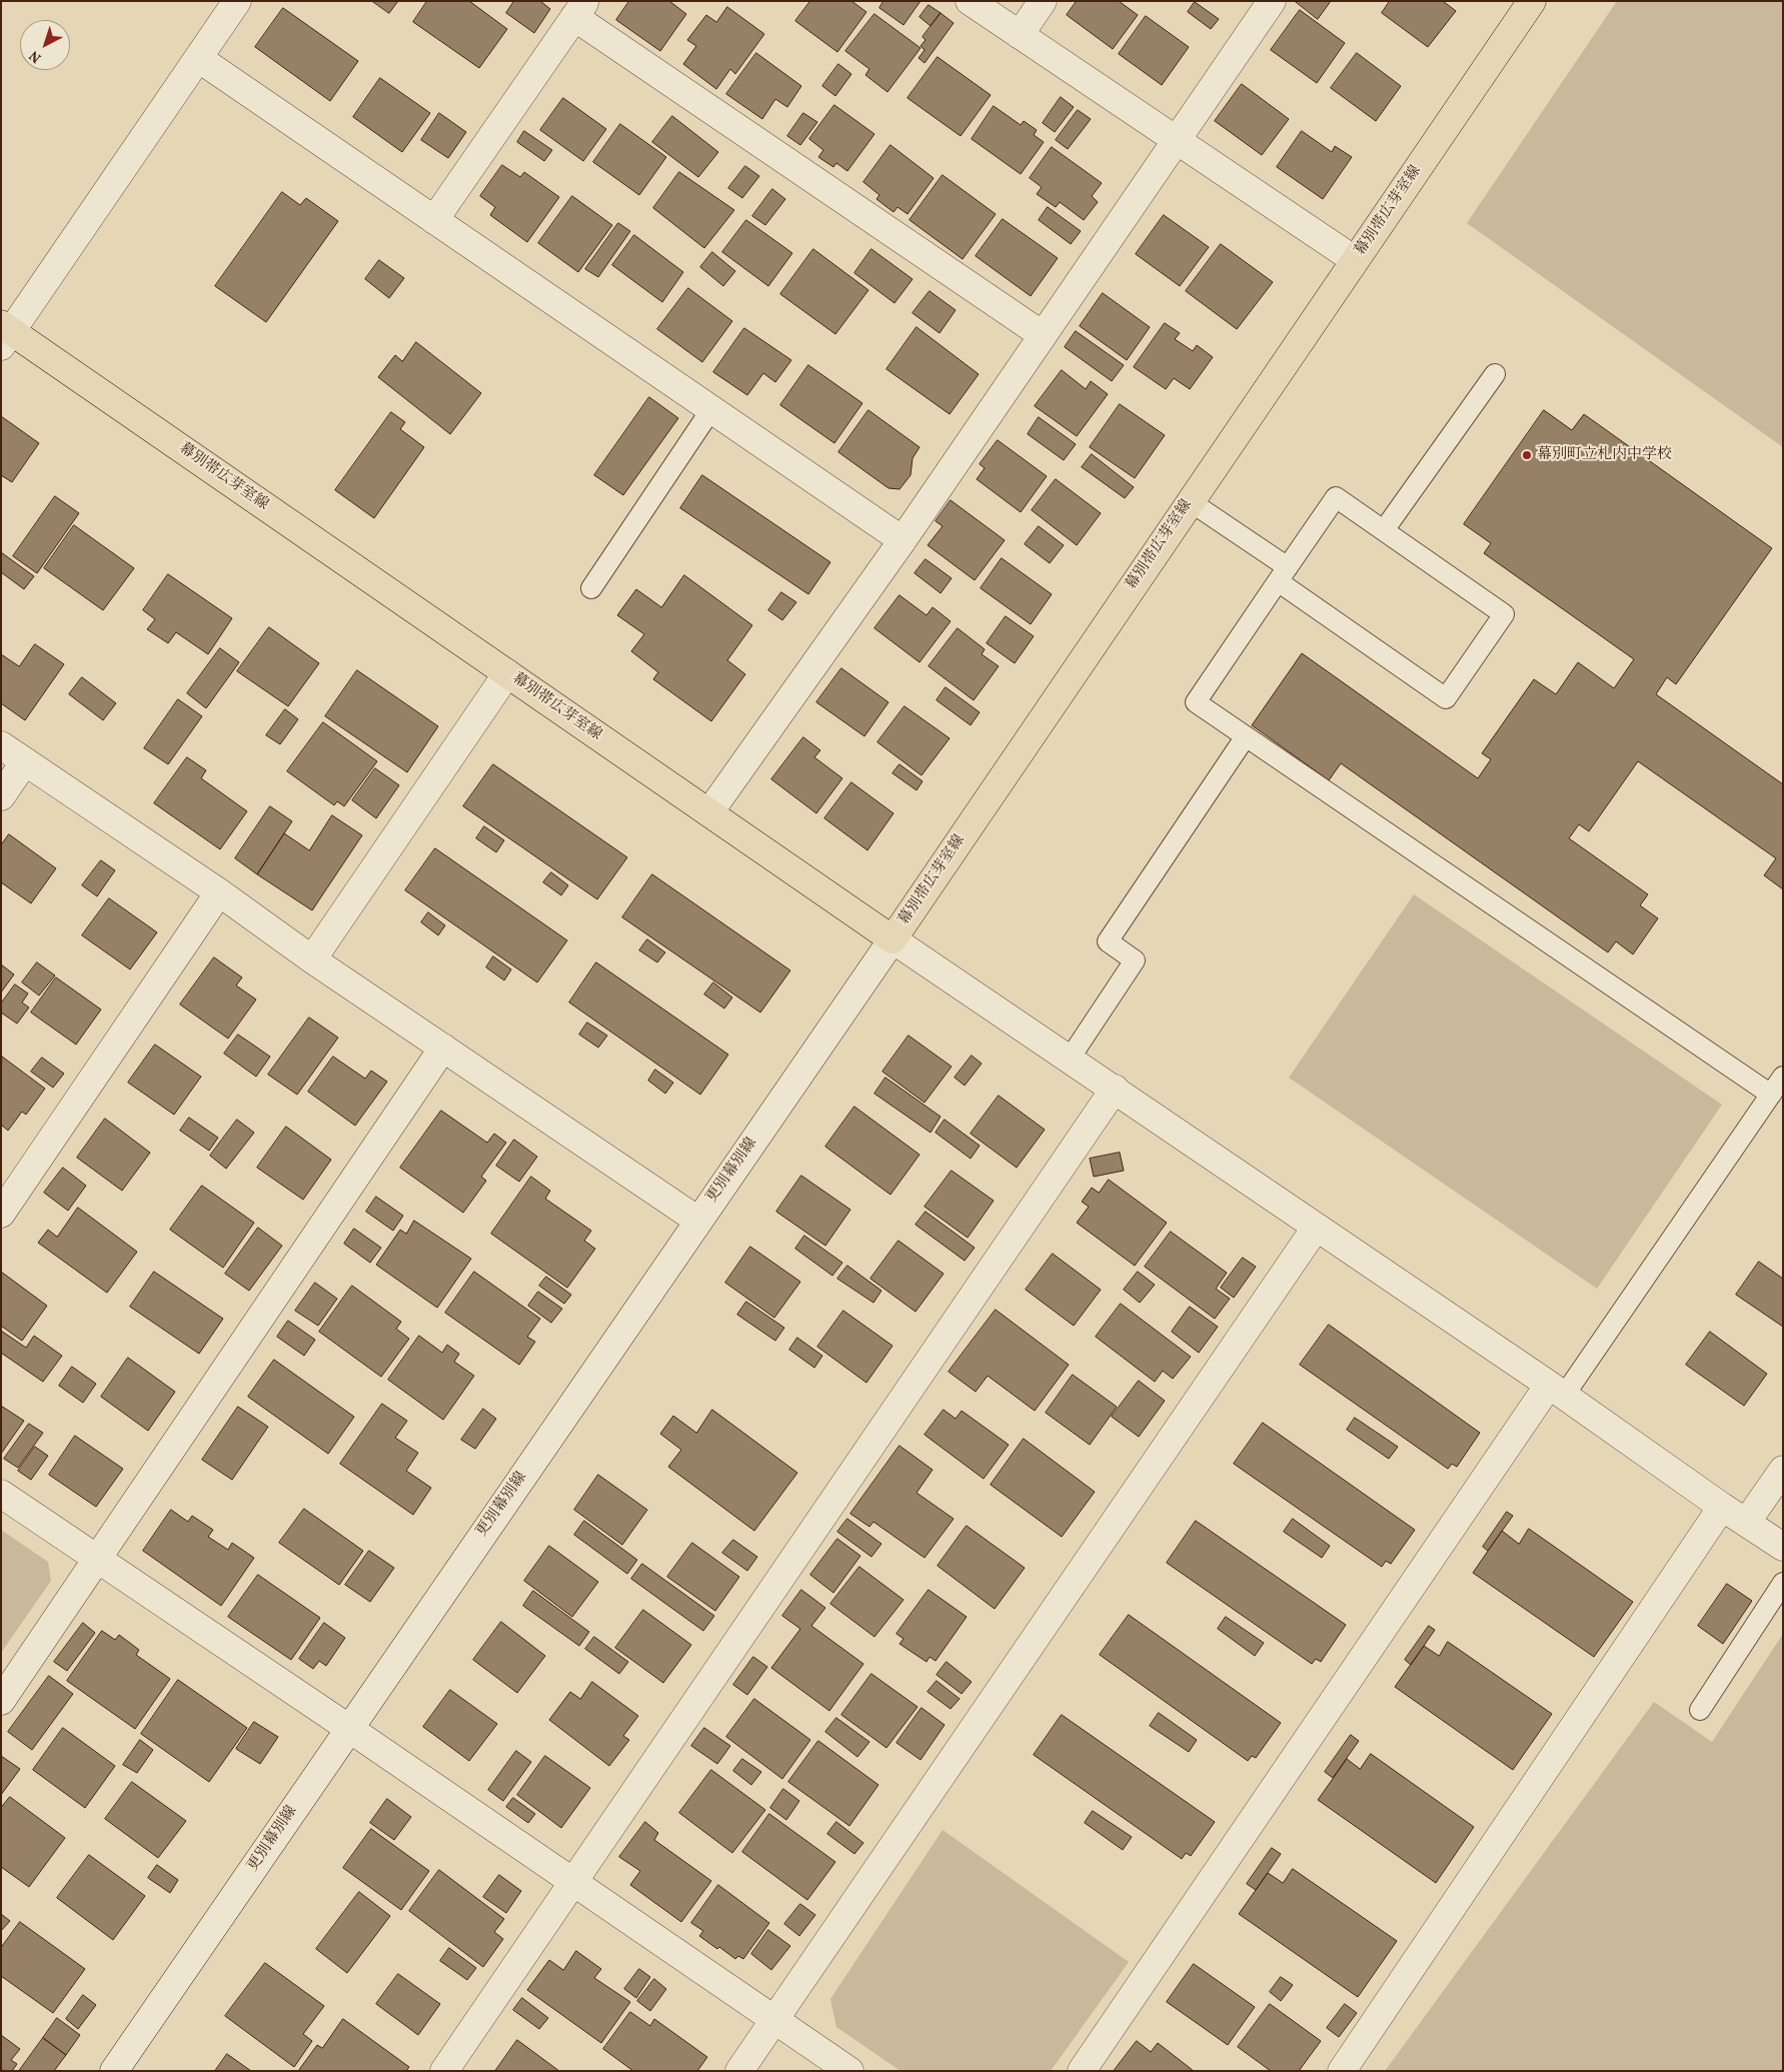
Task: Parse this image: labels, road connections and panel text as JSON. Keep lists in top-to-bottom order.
{
  "streets": {
    "main road": ["幕別帯広芽室線"],
    "street": ["更別幕別線"]
  },
  "crossings": [
    ["幕別帯広芽室線", "更別幕別線"]
  ],
  "places": ["幕別町立札内中学校"],
  "north": "bottom left"
}
